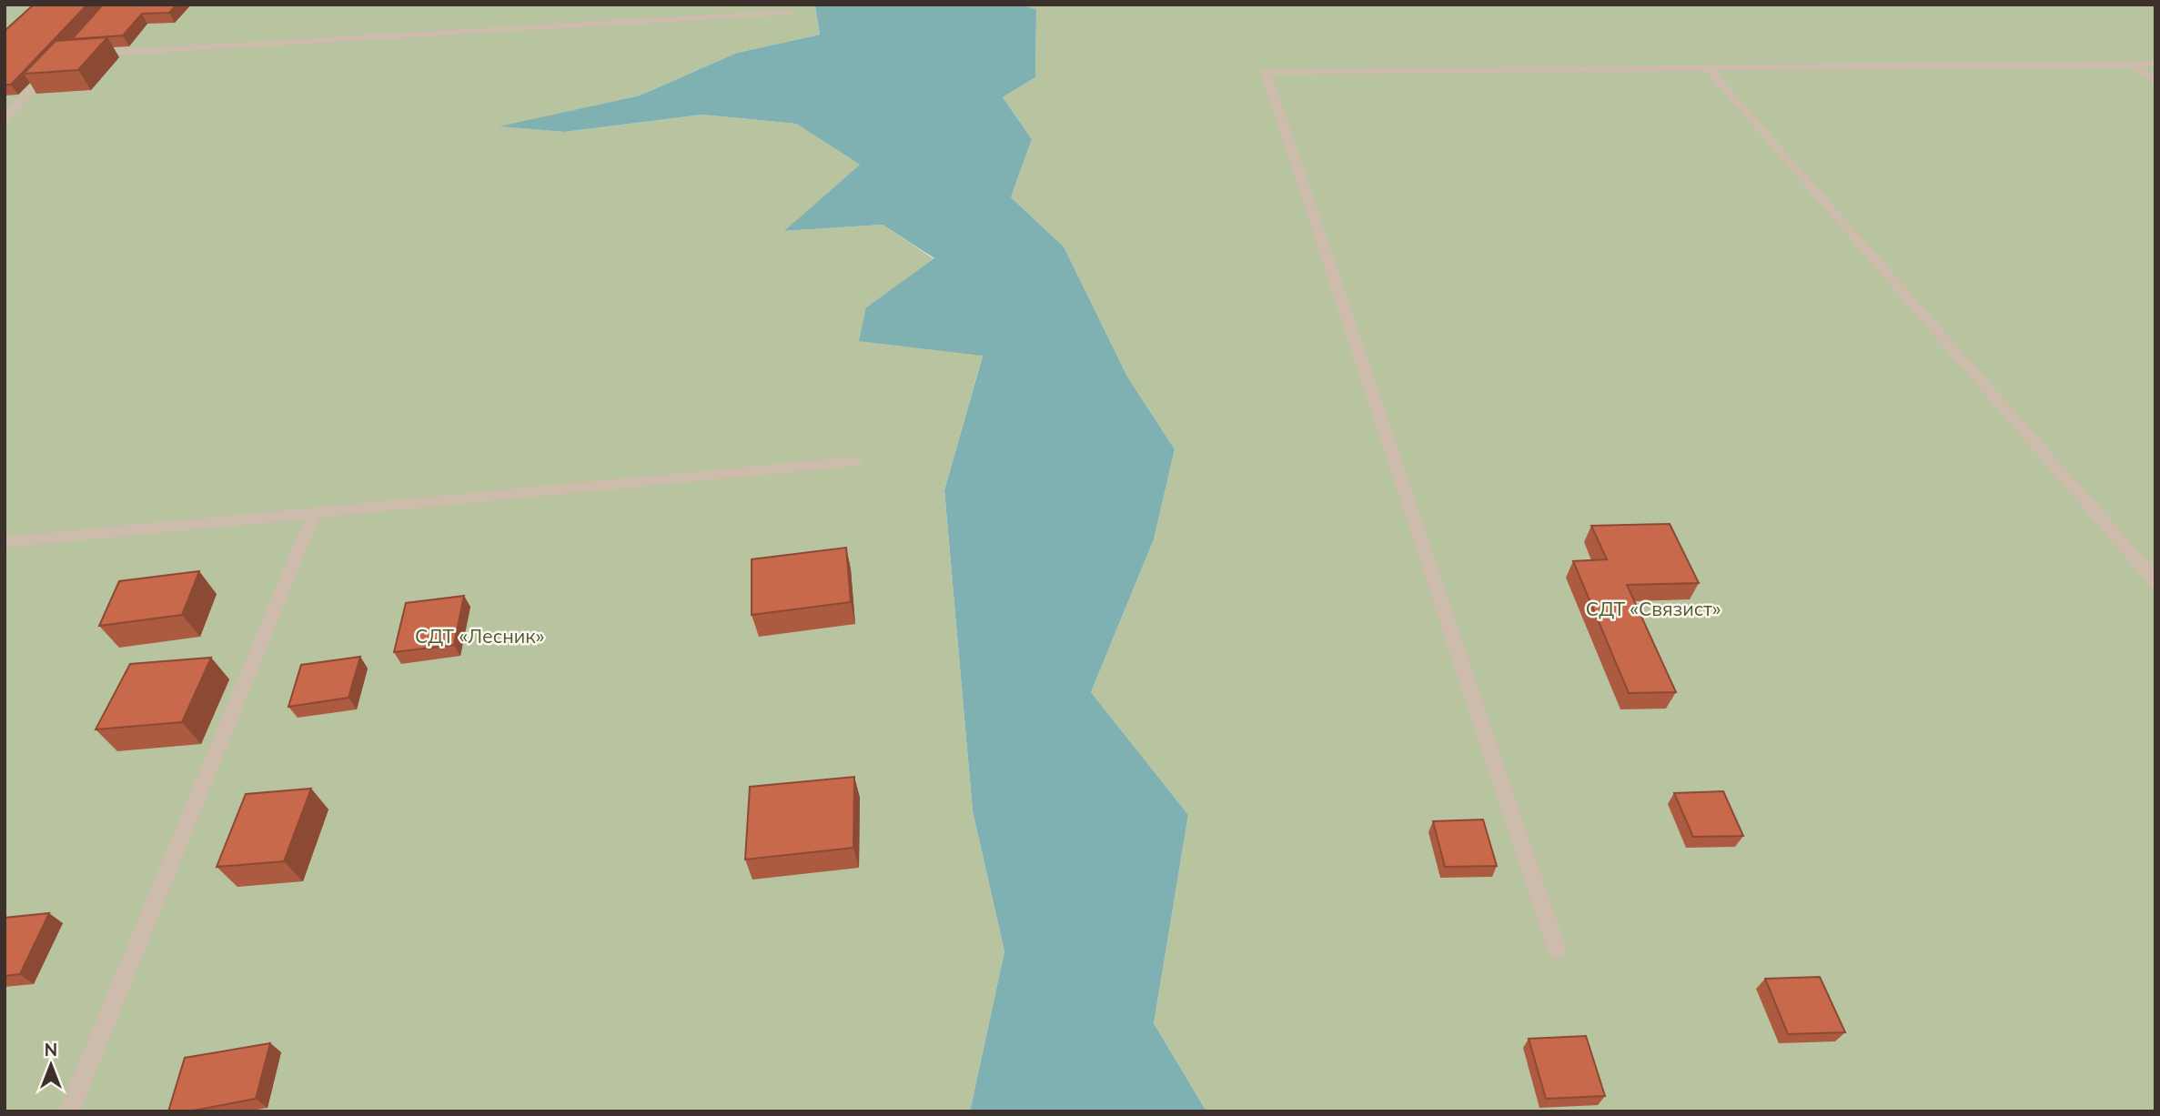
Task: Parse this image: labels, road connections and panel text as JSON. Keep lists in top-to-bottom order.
{
  "parks": ["СДТ «Связист»", "СДТ «Лесник»"],
  "north": "top"
}
